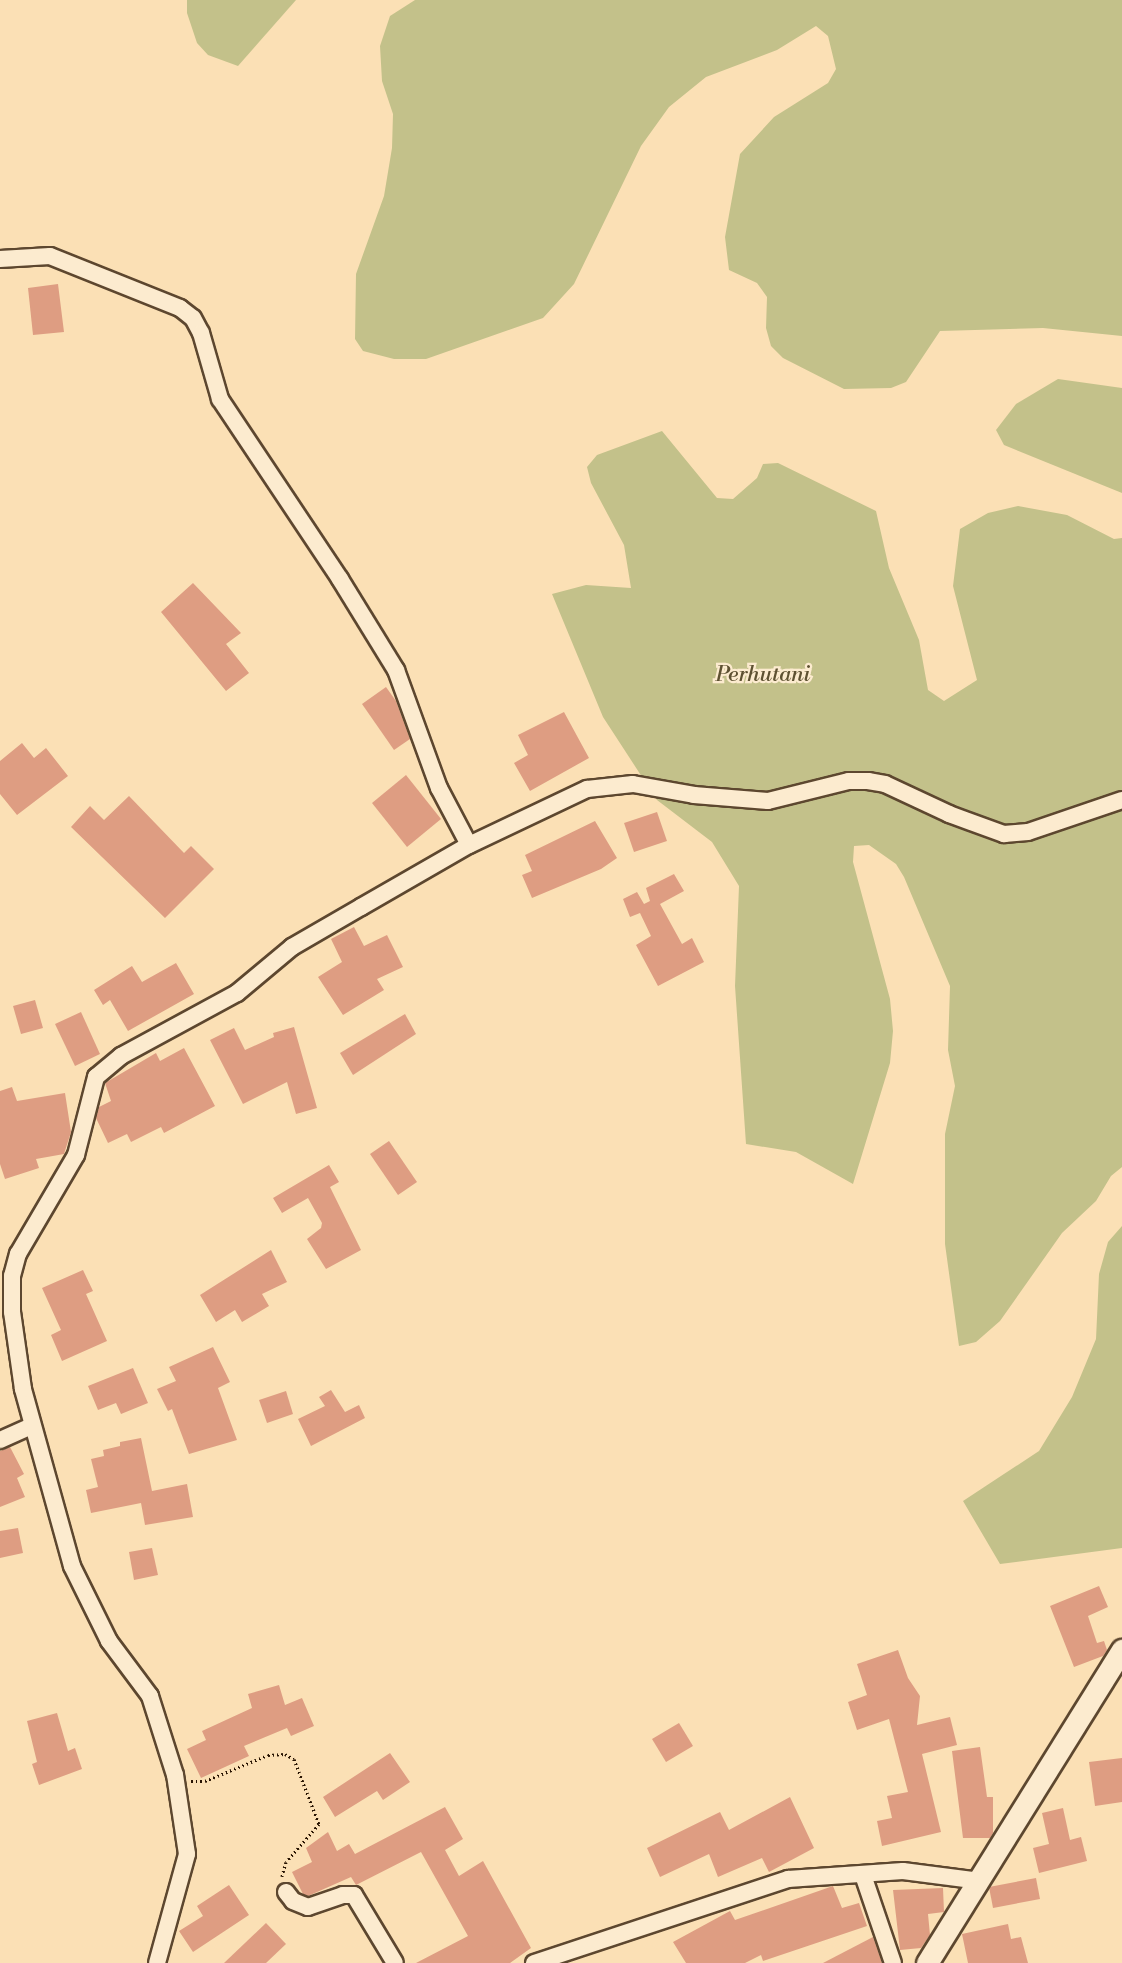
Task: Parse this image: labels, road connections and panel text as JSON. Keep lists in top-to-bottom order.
{
  "parks": ["Perhutani"]
}
